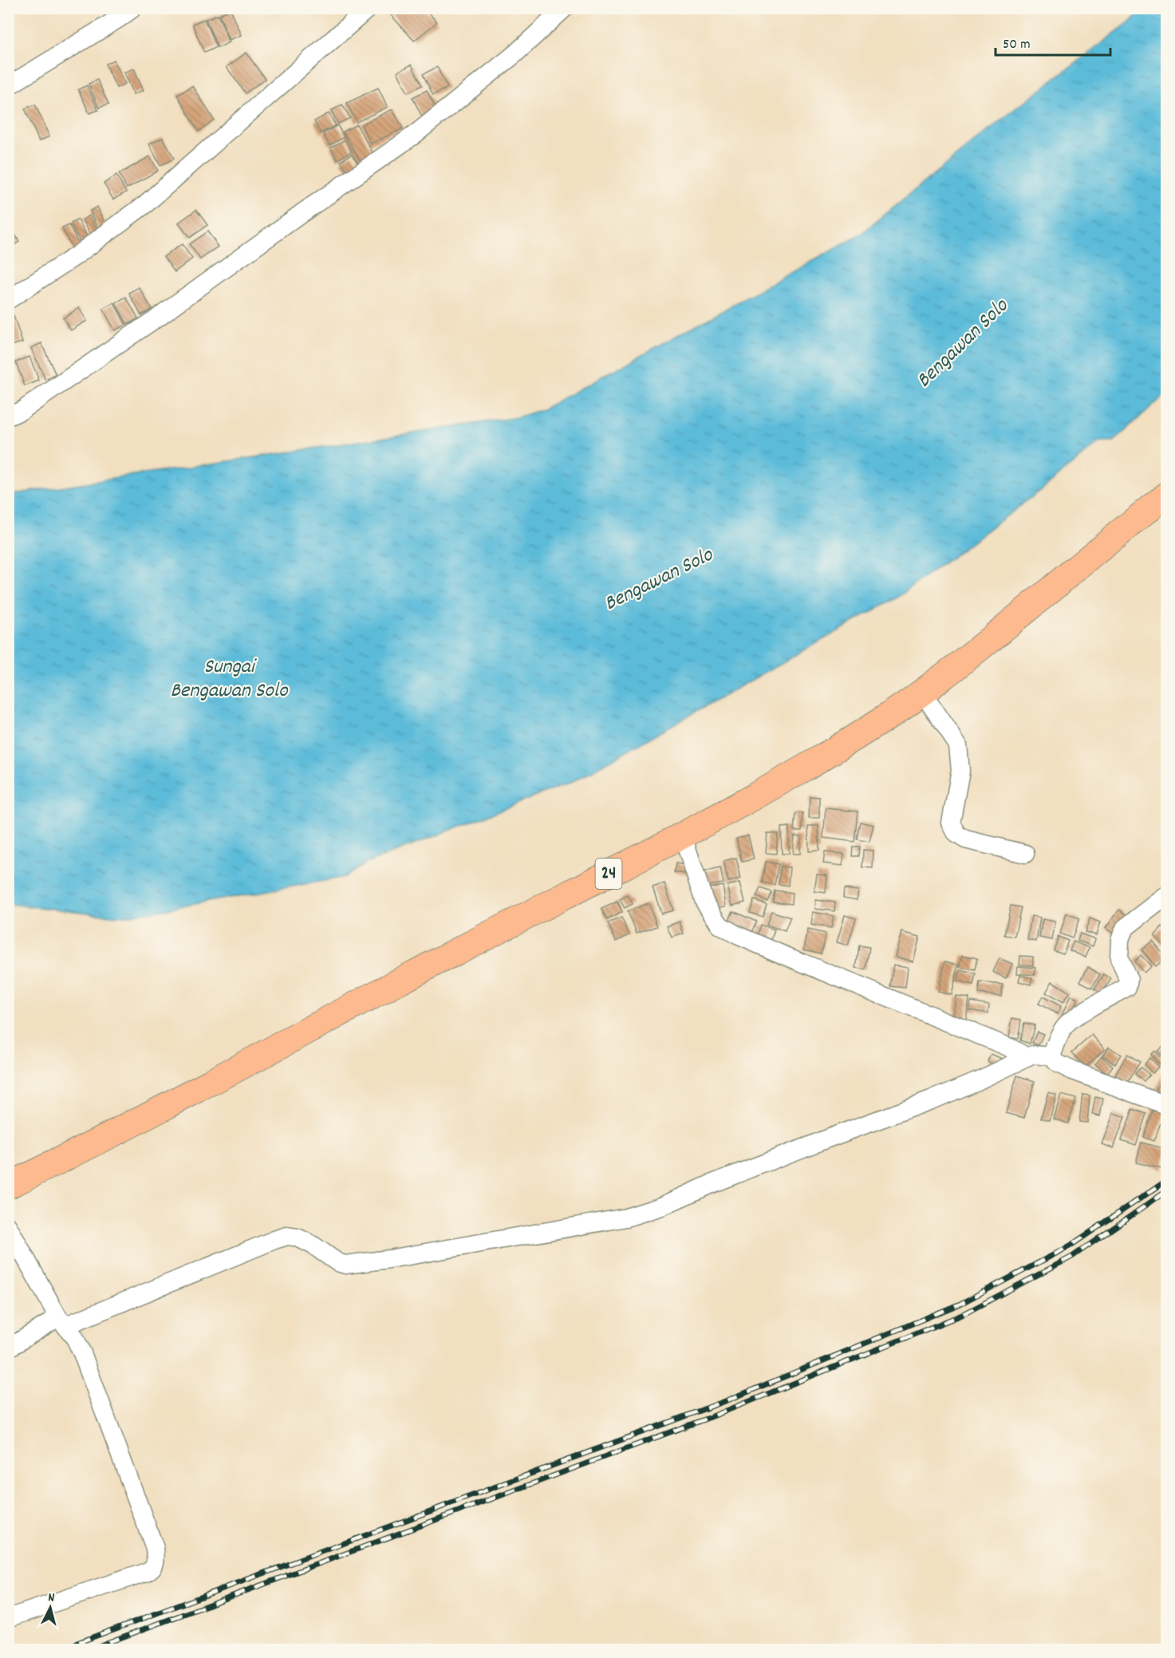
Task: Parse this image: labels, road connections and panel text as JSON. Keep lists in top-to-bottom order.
{
  "streets": {
    "highway": ["24"]
  },
  "water": ["Bengawan Solo", "Sungai Bengawan Solo"],
  "scale_bar": "50 m",
  "north": "top"
}
